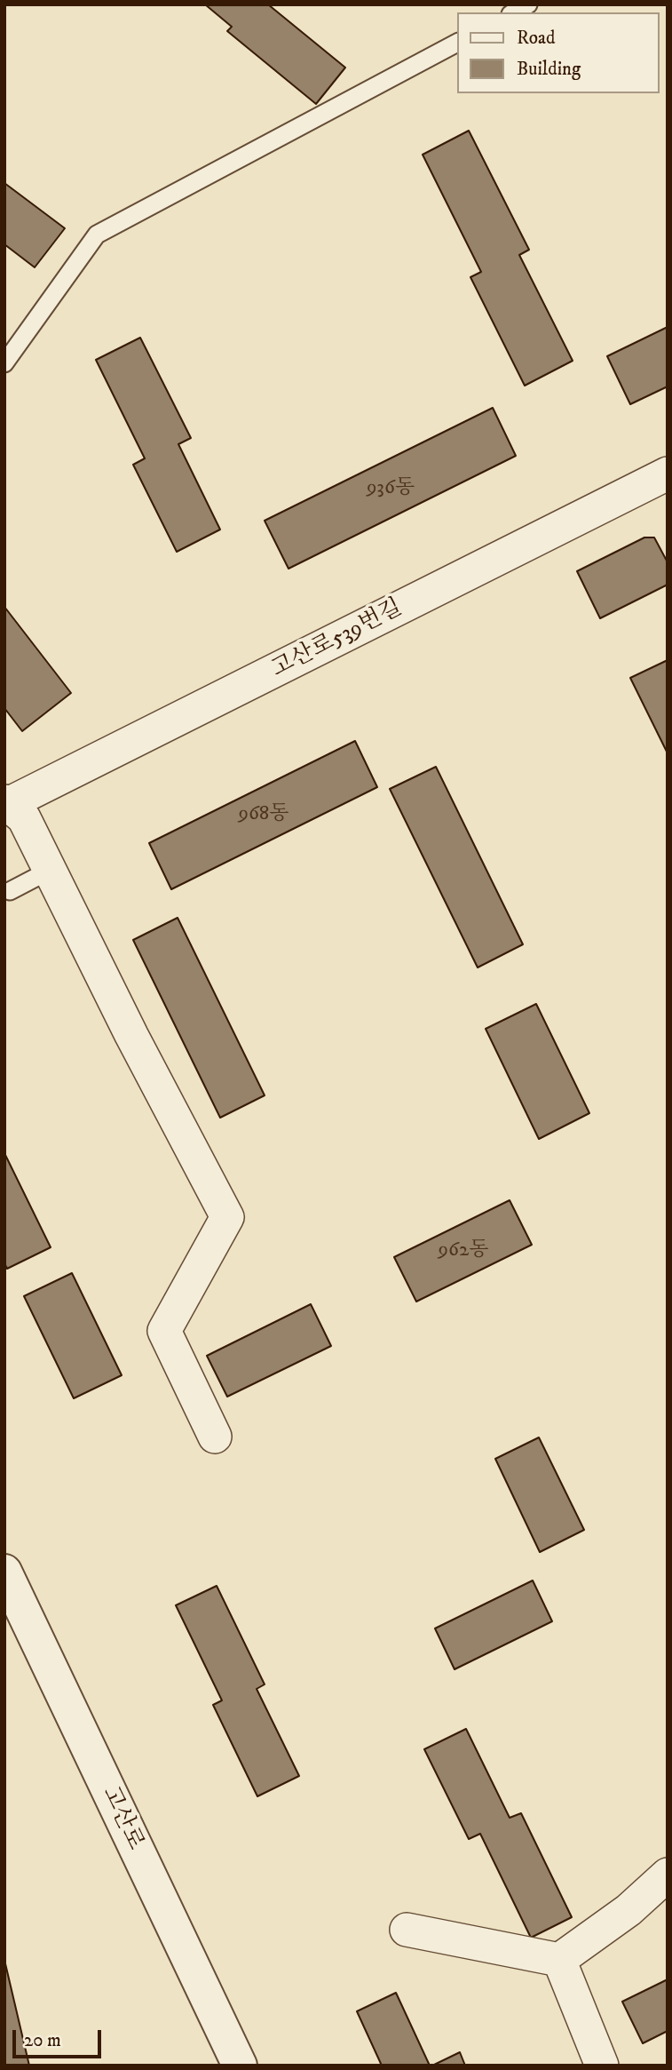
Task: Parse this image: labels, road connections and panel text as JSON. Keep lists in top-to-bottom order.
{
  "streets": {
    "street": ["고산로539번길", "고산로"]
  },
  "house_numbers": ["936동", "968동", "962동"],
  "legend": ["Road", "Building"],
  "scale_bar": "20 m"
}
